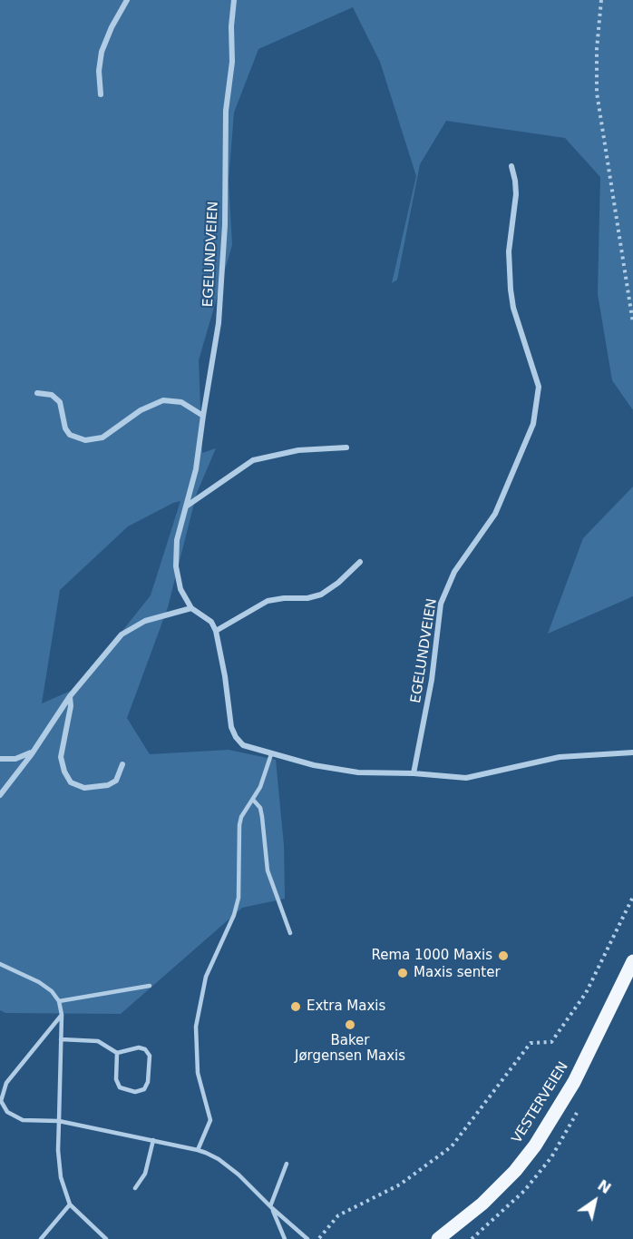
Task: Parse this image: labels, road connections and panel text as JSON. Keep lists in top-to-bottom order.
{
  "streets": {
    "main road": ["VESTERVEIEN"],
    "street": ["EGELUNDVEIEN"]
  },
  "places": [
    "Rema 1000 Maxis",
    "Maxis senter",
    "Extra Maxis",
    "Baker Jørgensen Maxis"
  ],
  "north": "top right"
}
